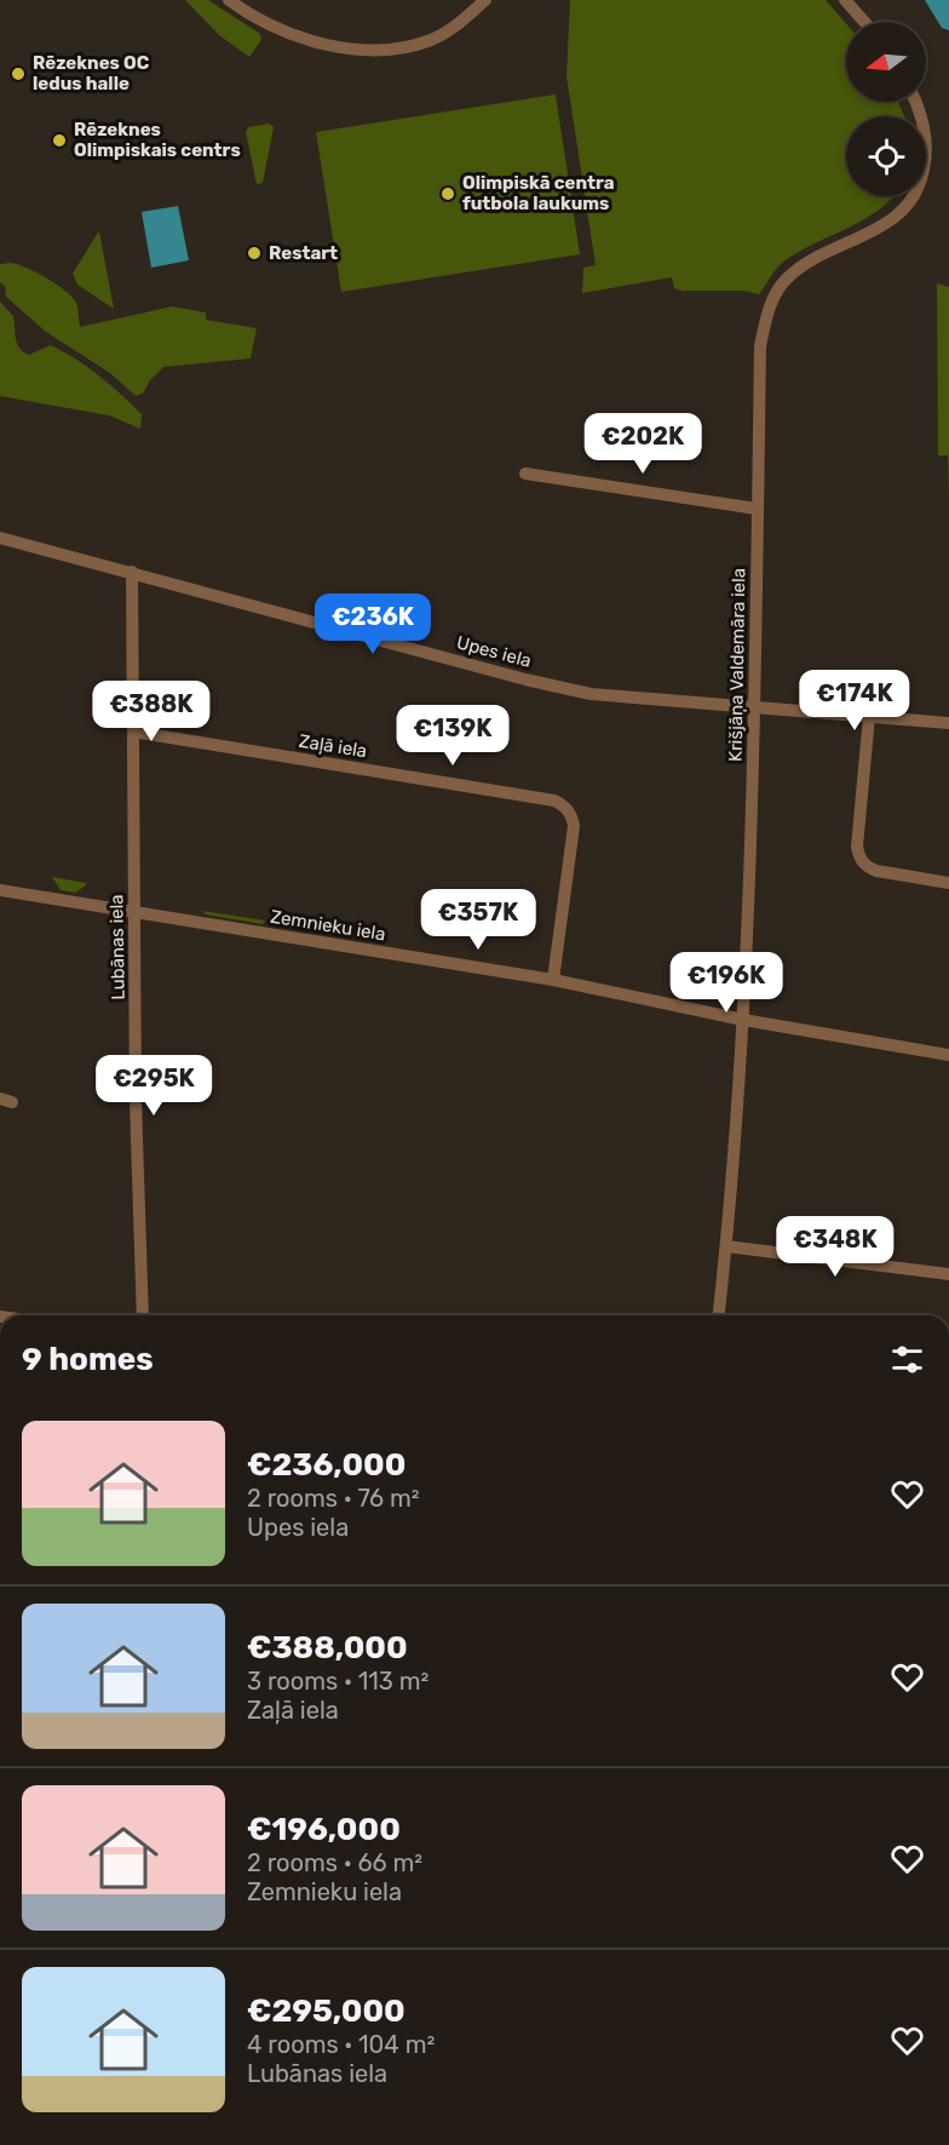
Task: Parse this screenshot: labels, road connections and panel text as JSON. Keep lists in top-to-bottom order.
{
  "streets": {
    "street": [
      "Upes iela",
      "Krišjāņa Valdemāra iela",
      "Zaļā iela",
      "Zemnieku iela",
      "Lubānas iela"
    ]
  },
  "crossings": [
    ["Upes iela", "Krišjāņa Valdemāra iela"],
    ["Upes iela", "Lubānas iela"],
    ["Krišjāņa Valdemāra iela", "Zemnieku iela"],
    ["Zaļā iela", "Zemnieku iela"],
    ["Zaļā iela", "Lubānas iela"],
    ["Zemnieku iela", "Lubānas iela"]
  ],
  "places": [
    "Rēzeknes OC ledus halle",
    "Rēzeknes Olimpiskais centrs",
    "Olimpiskā centra futbola laukums",
    "Restart"
  ],
  "north": "left",
  "page": {
    "price": [
      "€202K",
      "€236K",
      "€174K",
      "€388K",
      "€139K",
      "€357K",
      "€196K",
      "€295K",
      "€348K"
    ],
    "heading": "9 homes",
    "list": [
      {
        "name": "€236,000",
        "note": "2 rooms · 76 m² · Upes iela"
      },
      {
        "name": "€388,000",
        "note": "3 rooms · 113 m² · Zaļā iela"
      },
      {
        "name": "€196,000",
        "note": "2 rooms · 66 m² · Zemnieku iela"
      },
      {
        "name": "€295,000",
        "note": "4 rooms · 104 m² · Lubānas iela"
      }
    ]
  }
}
